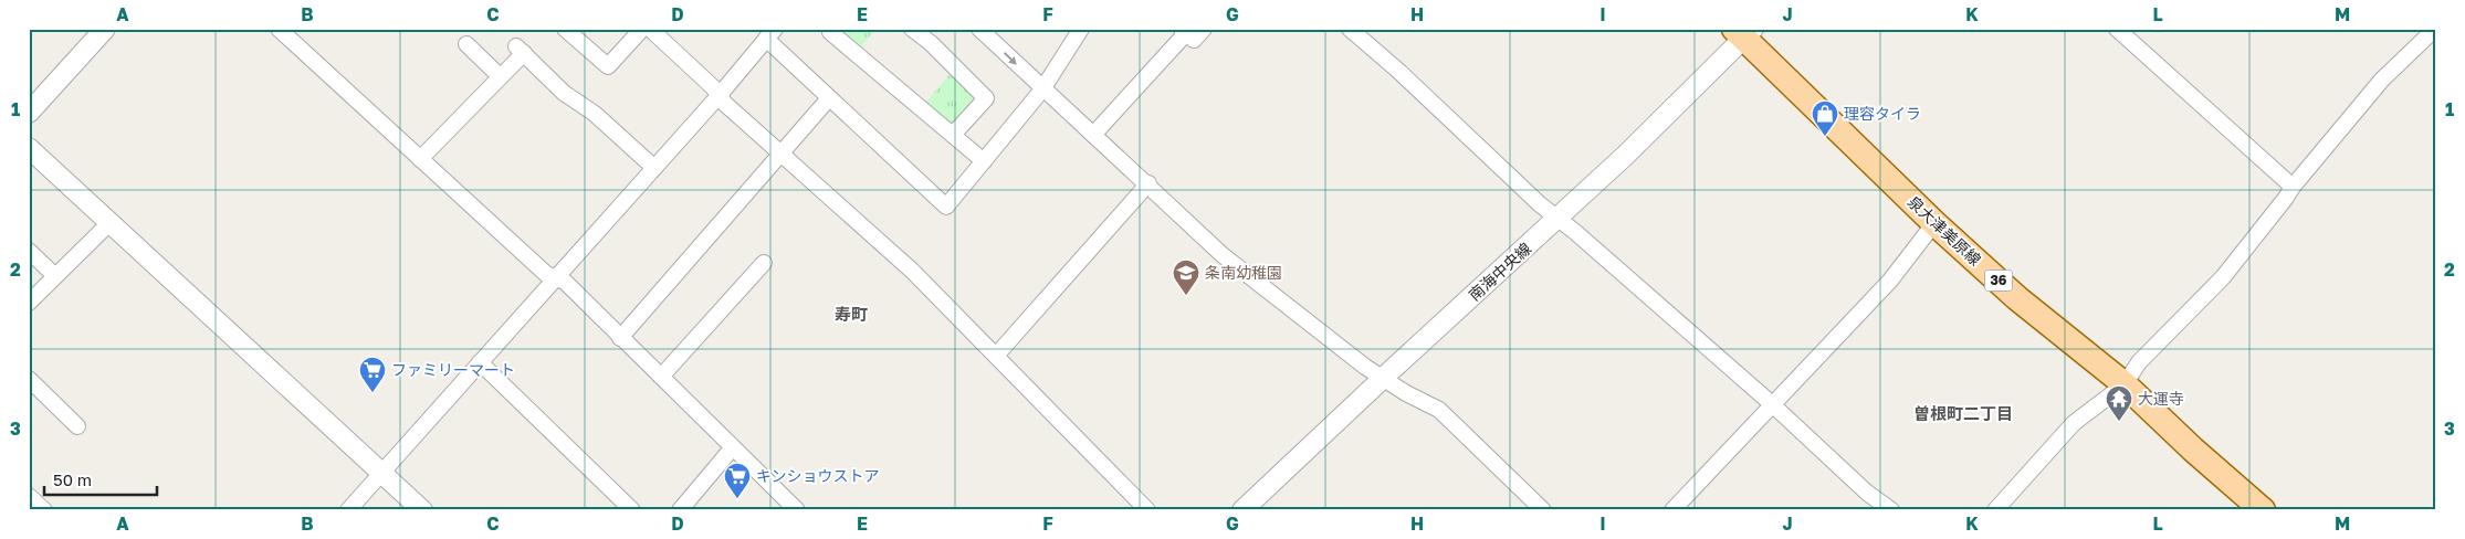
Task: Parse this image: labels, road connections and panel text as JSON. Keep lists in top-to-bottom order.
{
  "streets": {
    "main road": ["泉大津美原線", "36"],
    "street": ["南海中央線"]
  },
  "crossings": [
    ["泉大津美原線", "南海中央線"]
  ],
  "districts": ["寿町", "曽根町二丁目"],
  "places": {
    "shop": ["理容タイラ"],
    "school or university": ["条南幼稚園"],
    "supermarket": ["ファミリーマート", "キンショウストア"],
    "temple": ["大運寺"]
  },
  "scale_bar": "50 m",
  "grid": {
    "columns": [
      "A",
      "B",
      "C",
      "D",
      "E",
      "F",
      "G",
      "H",
      "I",
      "J",
      "K",
      "L",
      "M"
    ],
    "rows": ["1", "2", "3"]
  }
}
